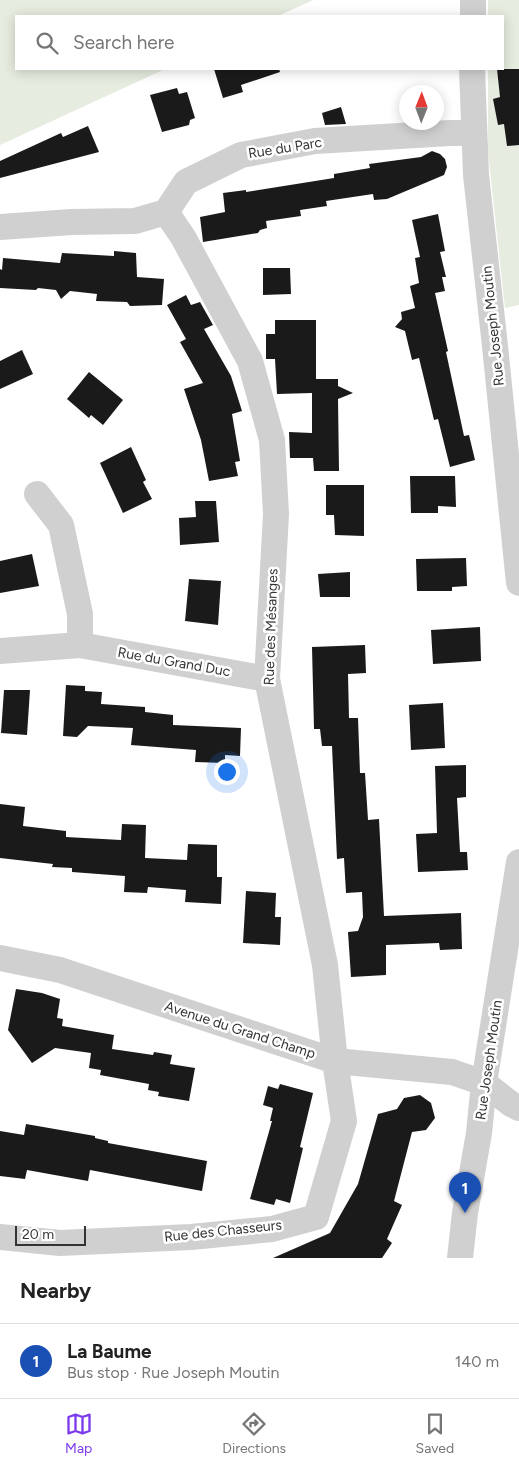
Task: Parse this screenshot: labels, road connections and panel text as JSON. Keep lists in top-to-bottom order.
{
  "streets": {
    "street": [
      "Rue du Parc",
      "Rue Joseph Moutin",
      "Rue des Mésanges",
      "Rue du Grand Duc",
      "Avenue du Grand Champ",
      "Rue des Chasseurs"
    ]
  },
  "crossings": [
    ["Rue du Parc", "Rue Joseph Moutin"],
    ["Rue du Parc", "Rue des Mésanges"],
    ["Rue Joseph Moutin", "Avenue du Grand Champ"],
    ["Rue des Mésanges", "Rue du Grand Duc"],
    ["Rue des Mésanges", "Avenue du Grand Champ"],
    ["Rue des Mésanges", "Rue des Chasseurs"],
    ["Avenue du Grand Champ", "Rue des Chasseurs"]
  ],
  "scale_bar": "20 m",
  "north": "top",
  "page": {
    "search": "Search here",
    "pins": "1",
    "scale": "20 m",
    "heading": "Nearby",
    "list": [
      {
        "mark": "1",
        "name": "La Baume",
        "note": "Bus stop · Rue Joseph Moutin",
        "value": "140 m"
      }
    ],
    "nav": ["Map", "Directions", "Saved"]
  }
}
